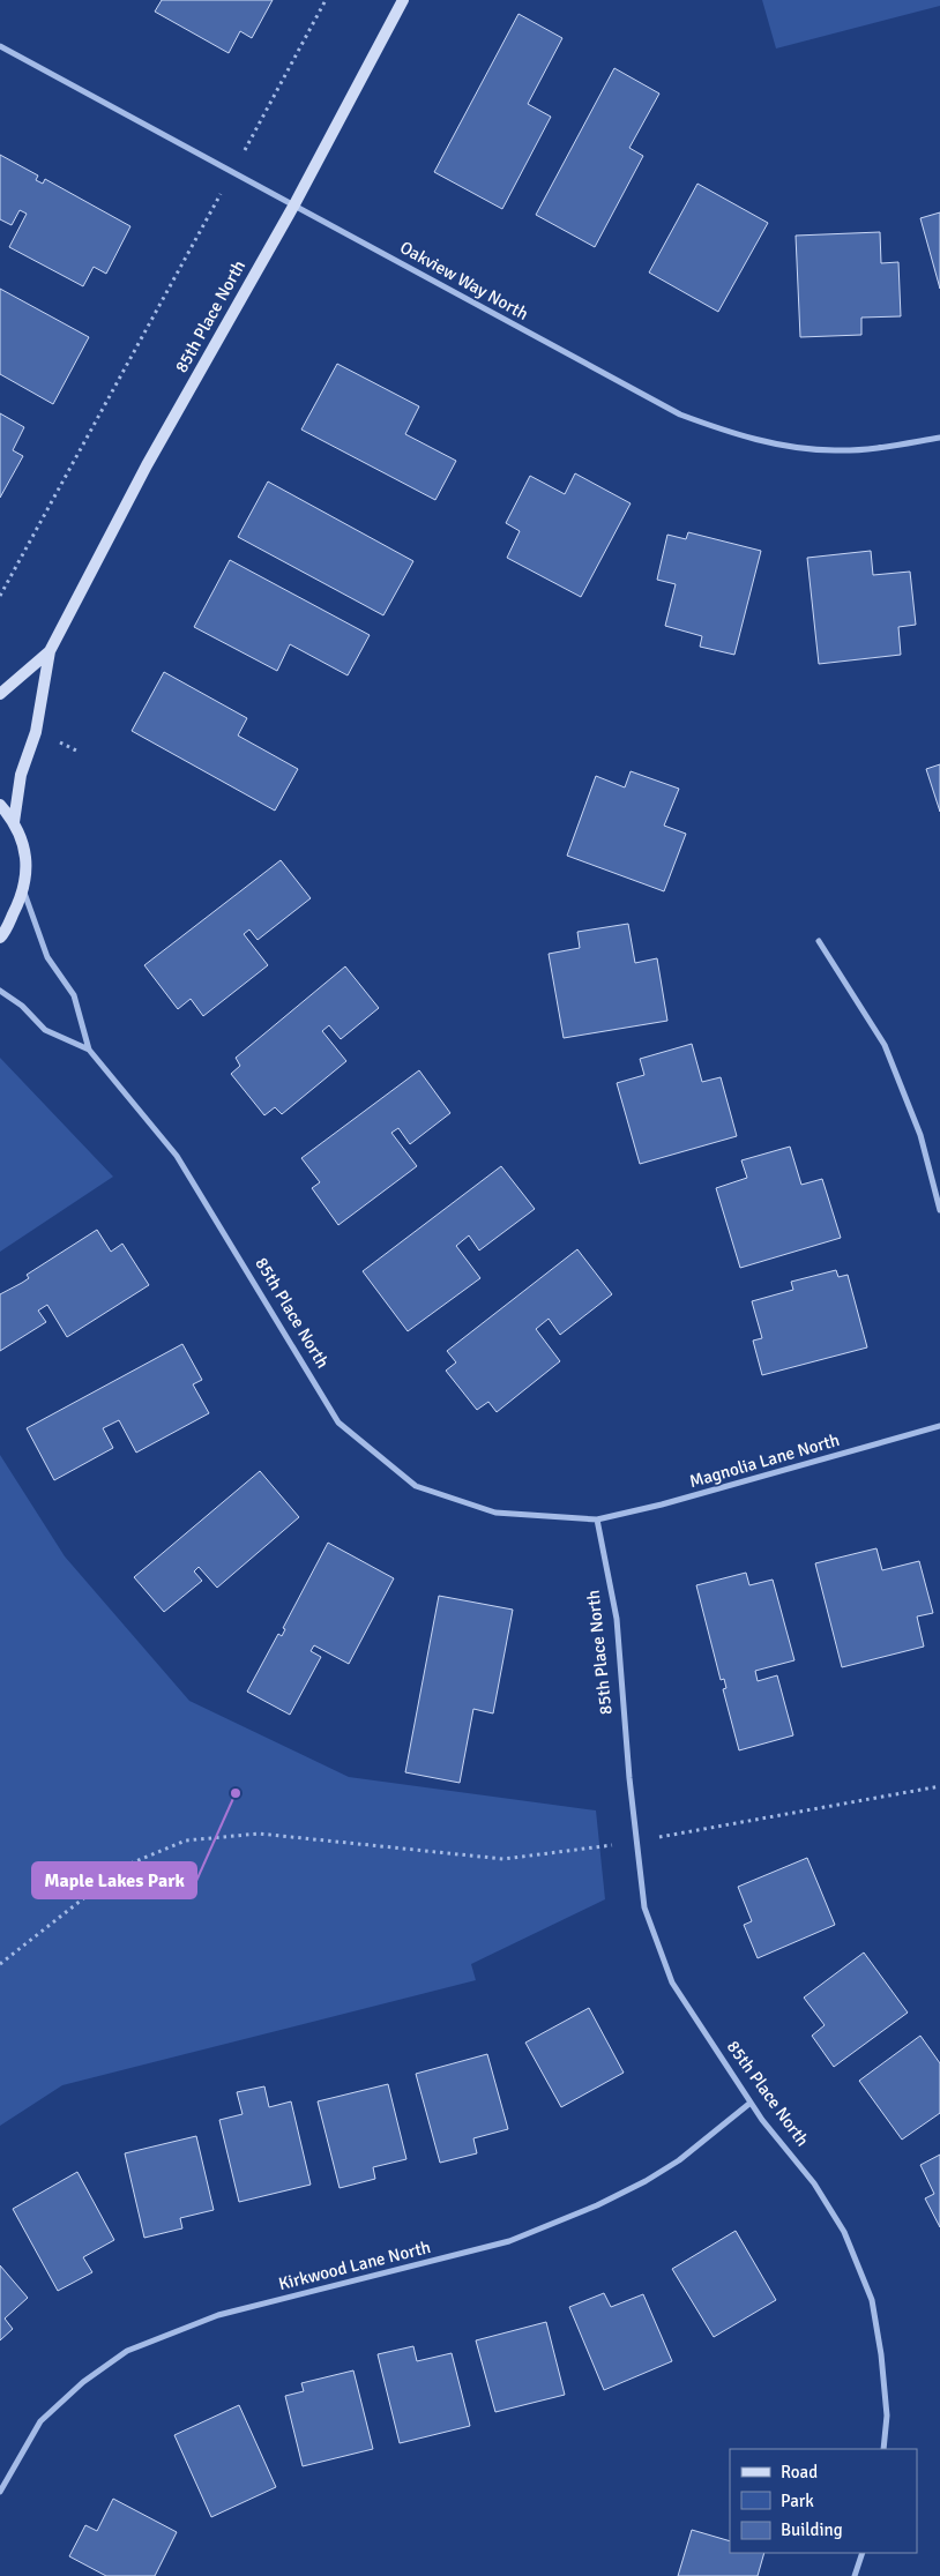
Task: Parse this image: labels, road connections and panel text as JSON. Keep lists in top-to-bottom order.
{
  "streets": {
    "street": [
      "Oakview Way North",
      "85th Place North",
      "Magnolia Lane North",
      "Kirkwood Lane North"
    ]
  },
  "crossings": [
    ["Oakview Way North", "85th Place North"],
    ["85th Place North", "Magnolia Lane North"],
    ["85th Place North", "Kirkwood Lane North"]
  ],
  "places": ["Maple Lakes Park"],
  "legend": ["Road", "Park", "Building"]
}
